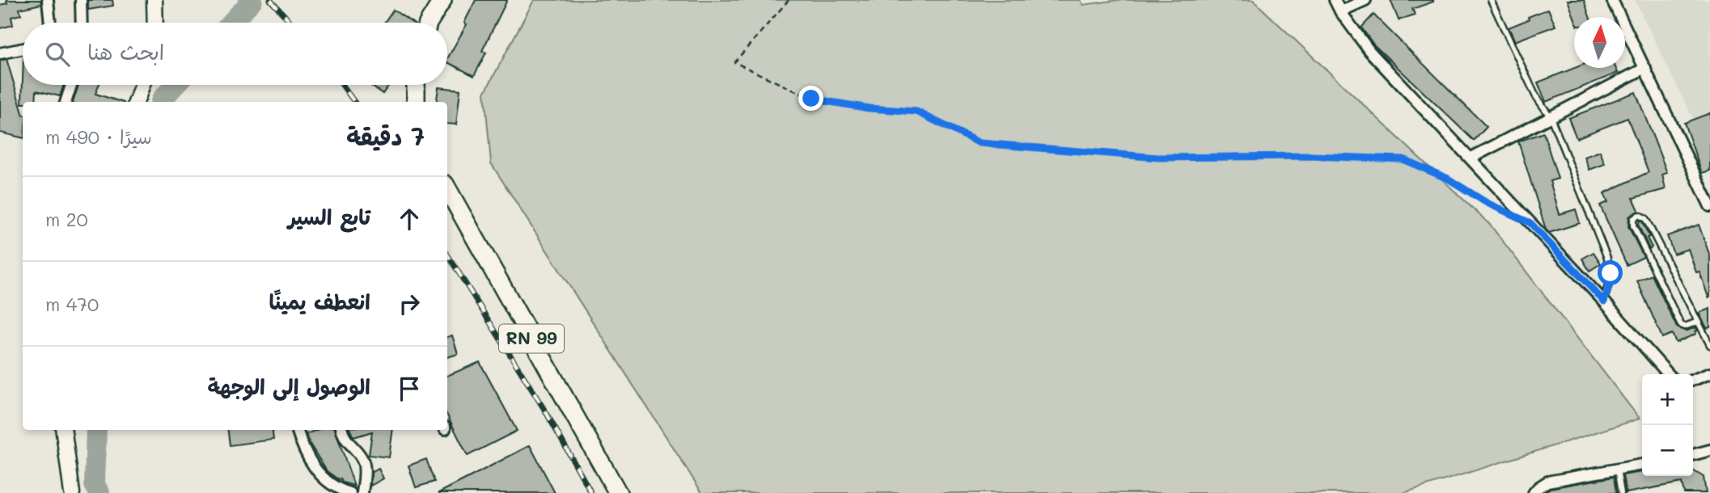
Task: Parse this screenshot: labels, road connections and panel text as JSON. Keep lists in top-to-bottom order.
{
  "streets": {
    "main road": ["RN 99"]
  },
  "north": "top",
  "page": {
    "search": "ابحث هنا",
    "heading": ["7 دقيقة", "سيرًا · 490 m"],
    "list": [
      ["تابع السير", "20 m"],
      ["انعطف يمينًا", "470 m"],
      "الوصول إلى الوجهة"
    ],
    "map_buttons": ["+", "−"]
  }
}
